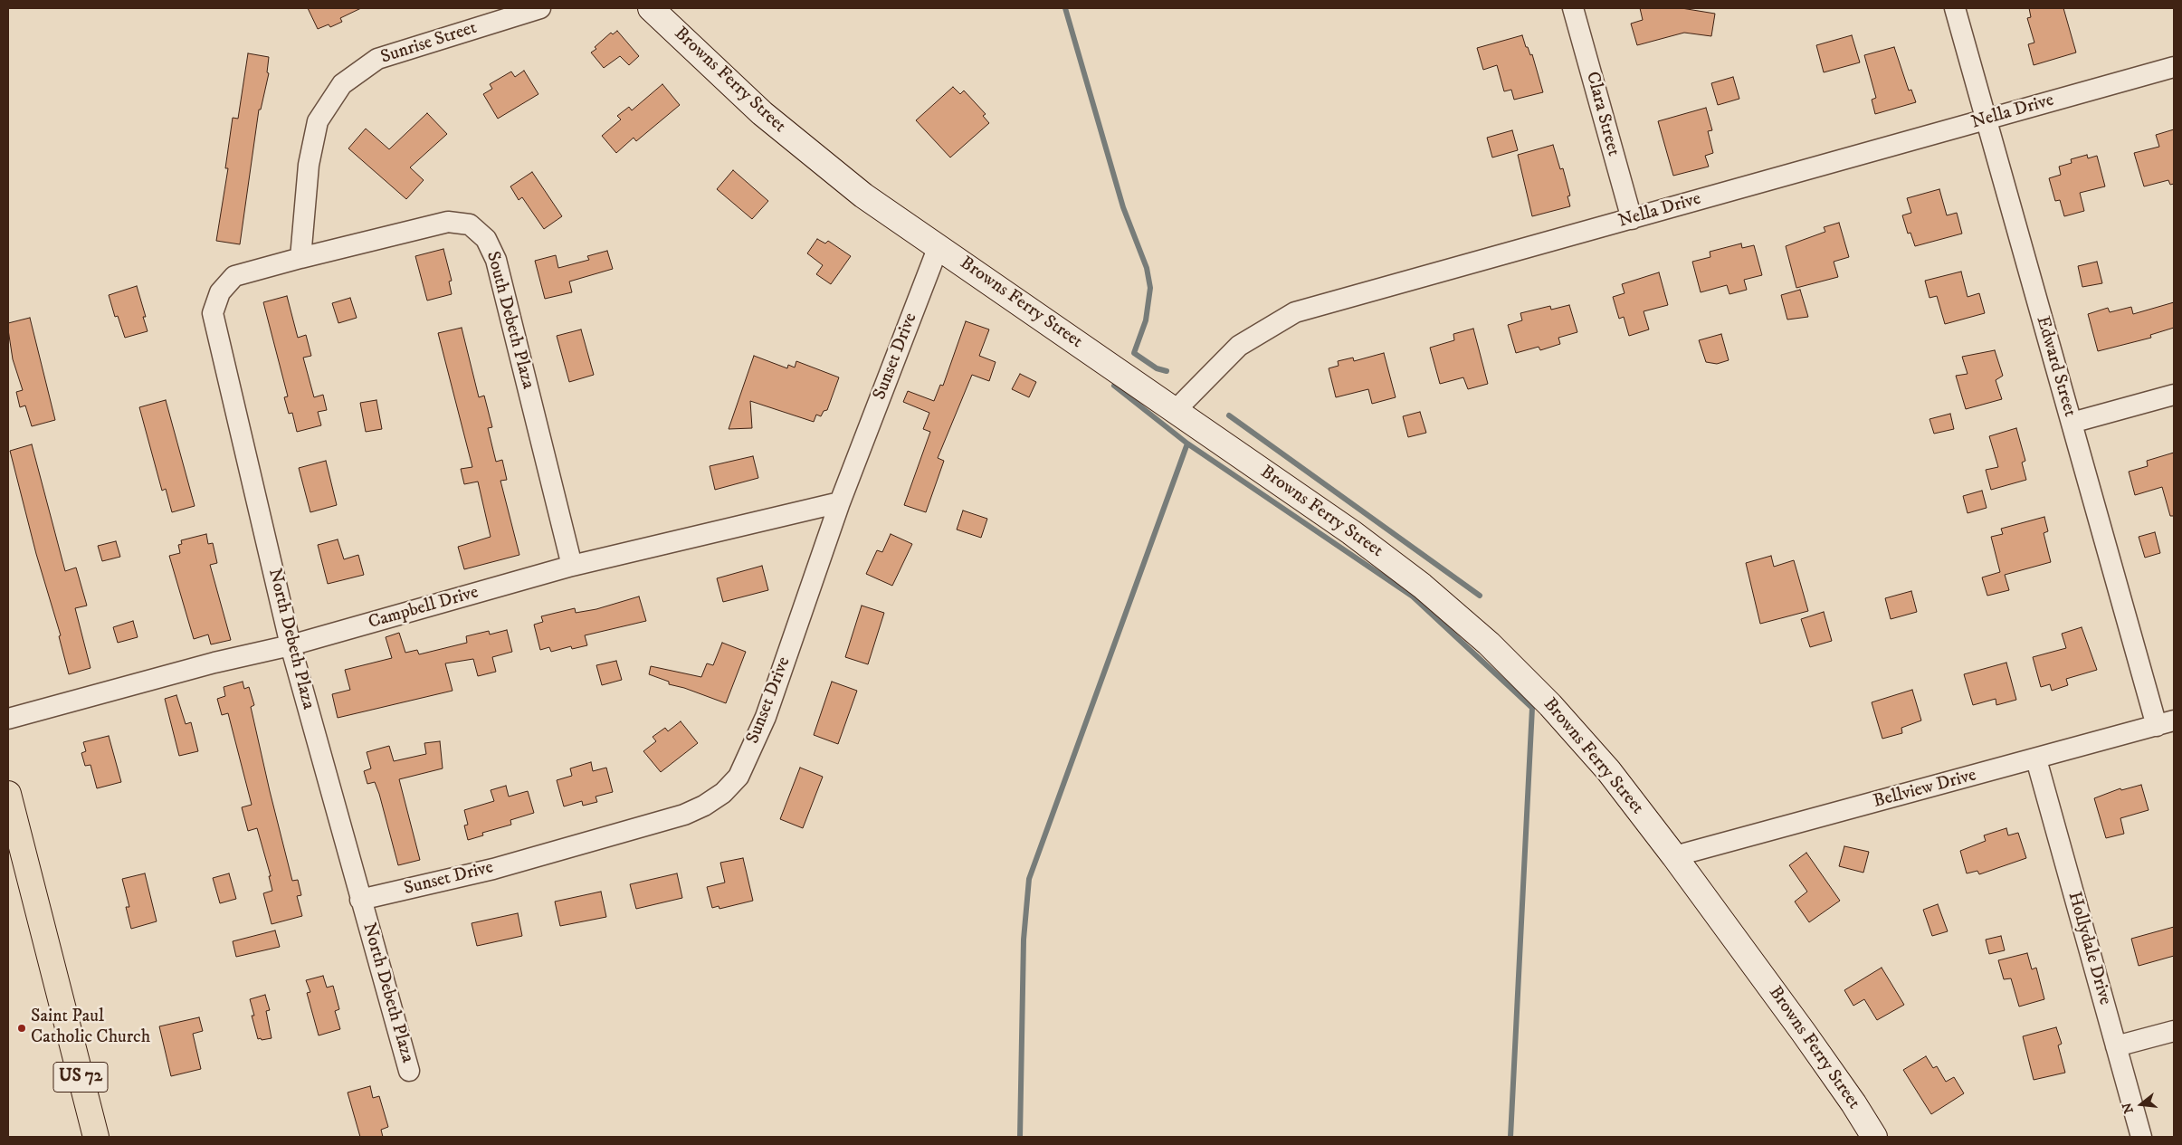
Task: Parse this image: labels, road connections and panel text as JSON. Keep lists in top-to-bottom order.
{
  "streets": {
    "highway": ["US 72"],
    "street": [
      "Sunrise Street",
      "Browns Ferry Street",
      "Nella Drive",
      "Clara Street",
      "South Debeth Plaza",
      "Sunset Drive",
      "Edward Street",
      "Campbell Drive",
      "North Debeth Plaza",
      "Bellview Drive",
      "Hollydale Drive"
    ]
  },
  "crossings": [
    ["Sunrise Street", "South Debeth Plaza"],
    ["Sunrise Street", "North Debeth Plaza"],
    ["Browns Ferry Street", "Nella Drive"],
    ["Browns Ferry Street", "Sunset Drive"],
    ["Browns Ferry Street", "Bellview Drive"],
    ["Nella Drive", "Clara Street"],
    ["Nella Drive", "Edward Street"],
    ["South Debeth Plaza", "Campbell Drive"],
    ["South Debeth Plaza", "North Debeth Plaza"],
    ["Sunset Drive", "Campbell Drive"],
    ["Sunset Drive", "North Debeth Plaza"],
    ["Edward Street", "Bellview Drive"],
    ["Campbell Drive", "North Debeth Plaza"],
    ["Bellview Drive", "Hollydale Drive"]
  ],
  "places": ["Saint Paul Catholic Church"],
  "north": "left"
}
